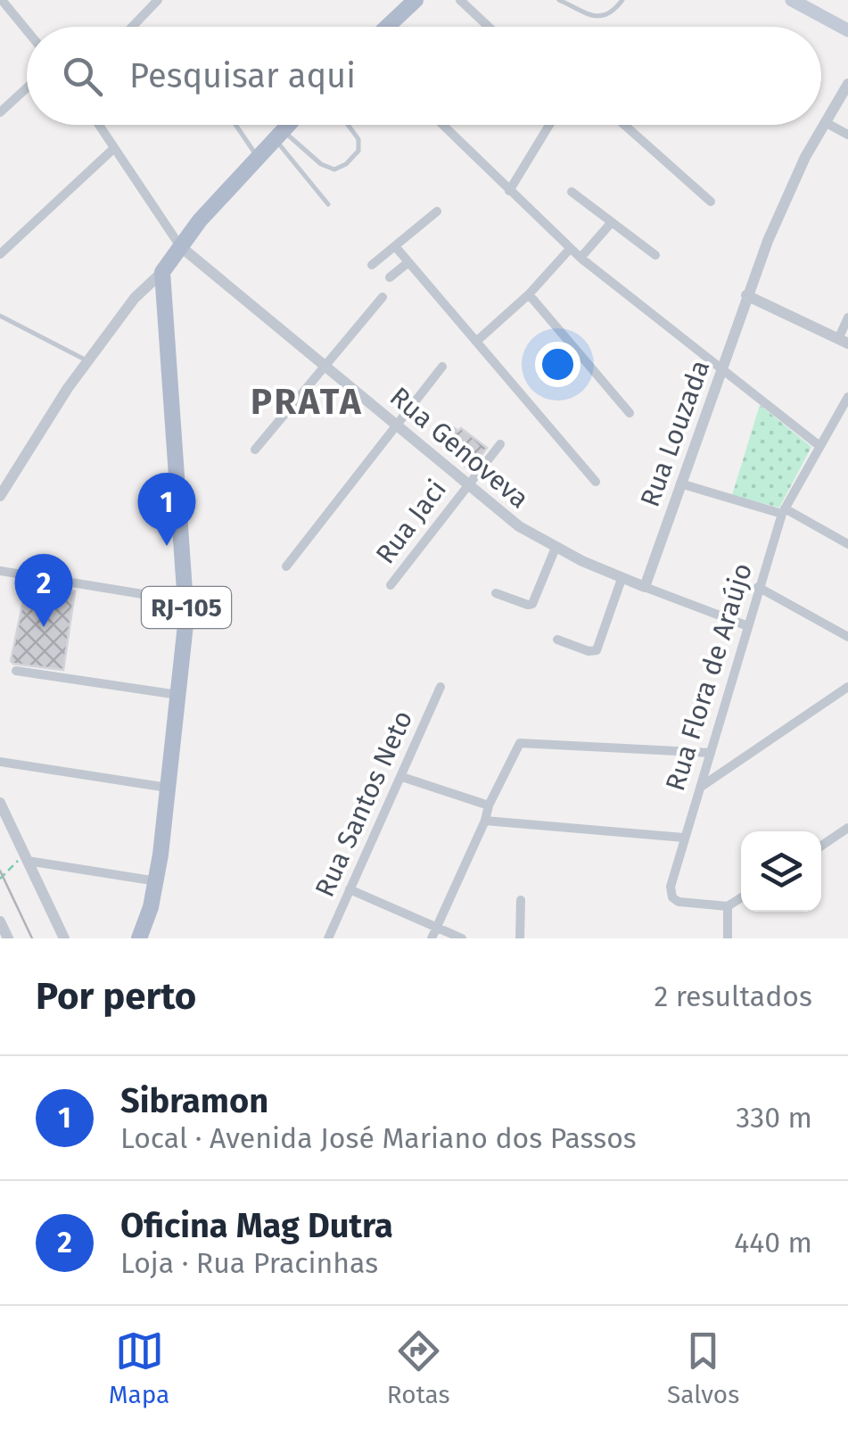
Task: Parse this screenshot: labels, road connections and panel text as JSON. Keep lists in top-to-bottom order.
{
  "streets": {
    "main road": ["RJ-105"],
    "street": [
      "Rua Louzada",
      "Rua Genoveva",
      "Rua Jaci",
      "Rua Flora de Araújo",
      "Rua Santos Neto"
    ]
  },
  "crossings": [
    ["Rua Louzada", "Rua Genoveva"],
    ["Rua Genoveva", "Rua Jaci"]
  ],
  "districts": ["PRATA"],
  "page": {
    "search": "Pesquisar aqui",
    "pins": ["1", "2"],
    "heading": ["Por perto", "2 resultados"],
    "list": [
      {
        "mark": "1",
        "name": "Sibramon",
        "note": "Local · Avenida José Mariano dos Passos",
        "value": "330 m"
      },
      {
        "mark": "2",
        "name": "Oficina Mag Dutra",
        "note": "Loja · Rua Pracinhas",
        "value": "440 m"
      }
    ],
    "nav": ["Mapa", "Rotas", "Salvos"]
  }
}
